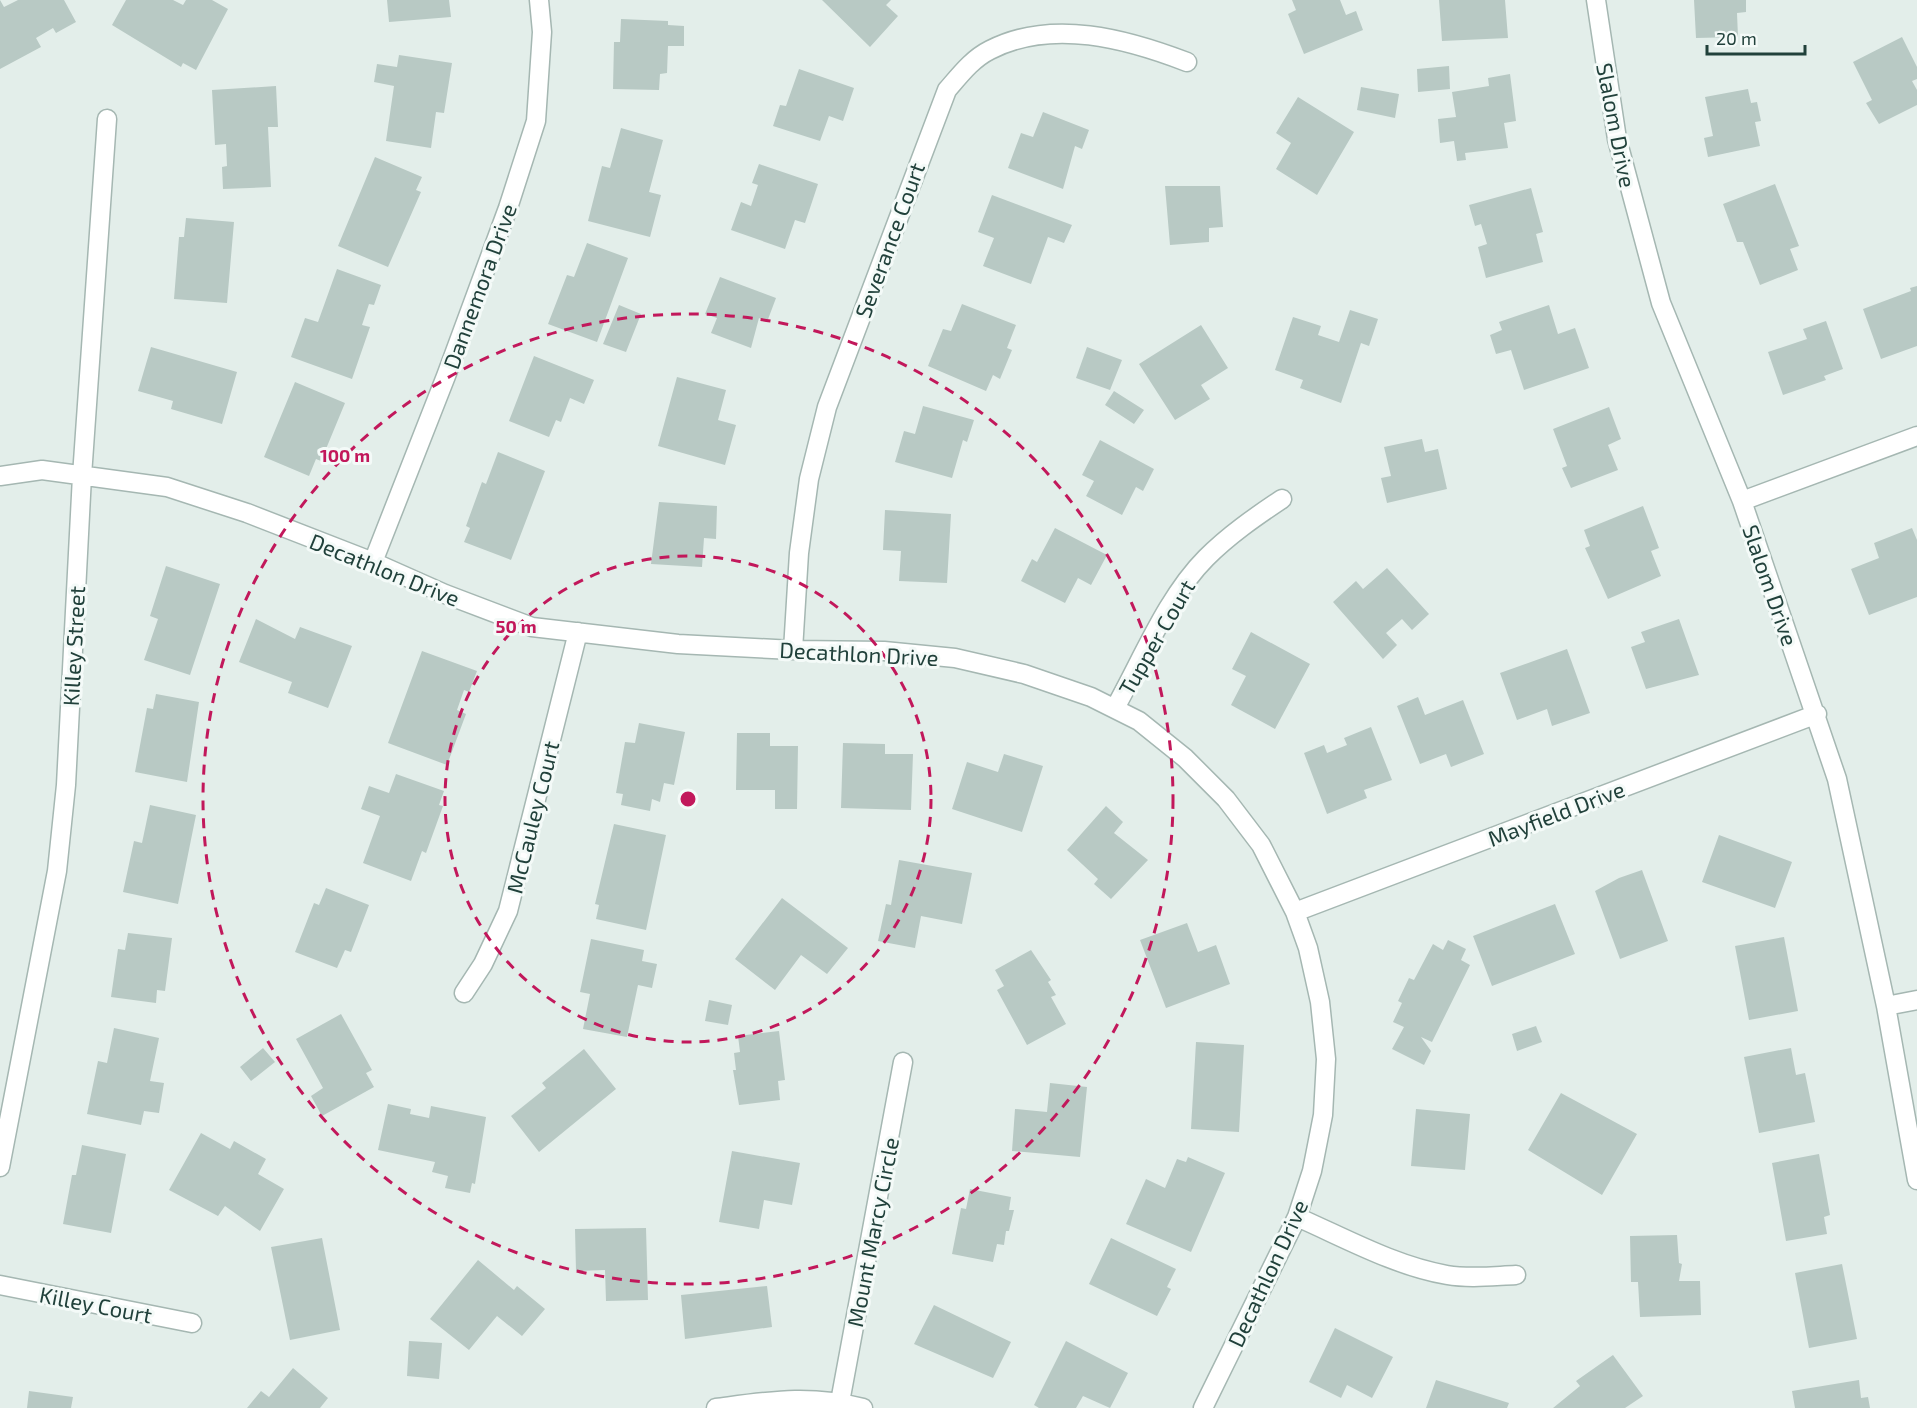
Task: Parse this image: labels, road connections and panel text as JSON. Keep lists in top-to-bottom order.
{
  "streets": {
    "street": [
      "Slalom Drive",
      "Severance Court",
      "Dannemora Drive",
      "Decathlon Drive",
      "Tupper Court",
      "Killey Street",
      "Mayfield Drive",
      "McCauley Court",
      "Mount Marcy Circle",
      "Killey Court"
    ]
  },
  "crossings": [
    ["Slalom Drive", "Mayfield Drive"],
    ["Severance Court", "Decathlon Drive"],
    ["Dannemora Drive", "Decathlon Drive"],
    ["Decathlon Drive", "Tupper Court"],
    ["Decathlon Drive", "Killey Street"],
    ["Decathlon Drive", "Mayfield Drive"],
    ["Decathlon Drive", "McCauley Court"]
  ],
  "scale_bar": "20 m",
  "rings": ["100 m", "50 m"]
}
